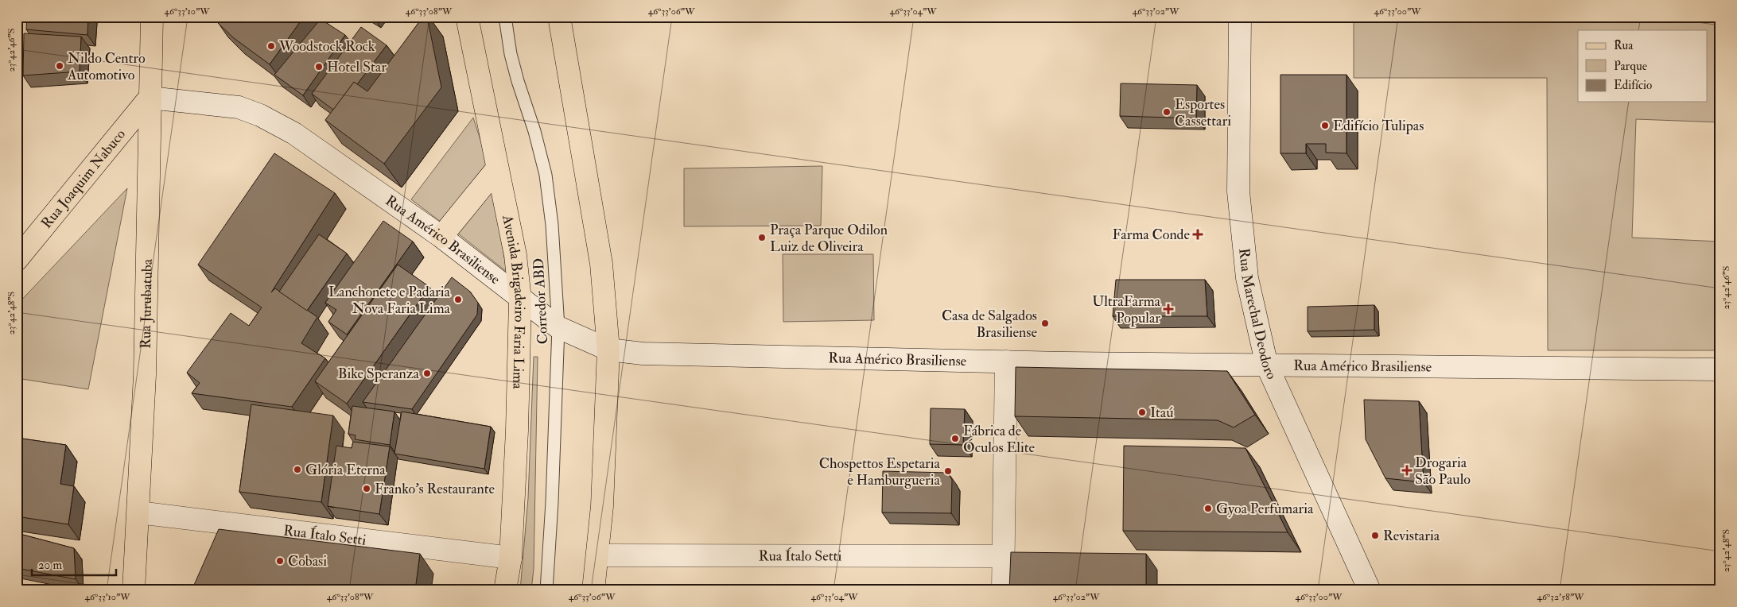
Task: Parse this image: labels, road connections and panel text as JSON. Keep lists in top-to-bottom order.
{
  "streets": {
    "main road": ["Rua Joaquim Nabuco", "Avenida Brigadeiro Faria Lima", "Rua Jurubatuba"],
    "street": ["Rua Américo Brasiliense", "Rua Marechal Deodoro", "Rua Ítalo Setti"],
    "lane": ["Corredor ABD"]
  },
  "crossings": [
    ["Rua Joaquim Nabuco", "Rua Américo Brasiliense"],
    ["Rua Joaquim Nabuco", "Rua Jurubatuba"],
    ["Rua Américo Brasiliense", "Corredor ABD"],
    ["Rua Américo Brasiliense", "Avenida Brigadeiro Faria Lima"],
    ["Rua Américo Brasiliense", "Rua Jurubatuba"],
    ["Rua Américo Brasiliense", "Rua Marechal Deodoro"],
    ["Avenida Brigadeiro Faria Lima", "Rua Ítalo Setti"],
    ["Rua Jurubatuba", "Rua Ítalo Setti"]
  ],
  "places": {
    "other": [
      "Woodstock Rock",
      "Nildo Centro Automotivo",
      "Hotel Star",
      "Esportes Cassettari",
      "Edifício Tulipas",
      "Praça Parque Odilon Luiz de Oliveira",
      "Lanchonete e Padaria Nova Faria Lima",
      "Casa de Salgados Brasiliense",
      "Bike Speranza",
      "Itaú",
      "Fábrica de Óculos Elite",
      "Glória Eterna",
      "Chospettos Espetaria e Hamburgueria",
      "Franko's Restaurante",
      "Gyoa Perfumaria",
      "Revistaria",
      "Cobasi"
    ],
    "health": ["Farma Conde", "UltraFarma Popular", "Drogaria São Paulo"]
  },
  "legend": ["Rua", "Parque", "Edifício"],
  "scale_bar": "20 m",
  "coordinates": [
    "46°33'10\"W",
    "46°33'08\"W",
    "46°33'06\"W",
    "46°33'04\"W",
    "46°33'02\"W",
    "46°33'00\"W",
    "23°42'46\"S",
    "23°42'48\"S",
    "46°32'58\"W"
  ]
}
